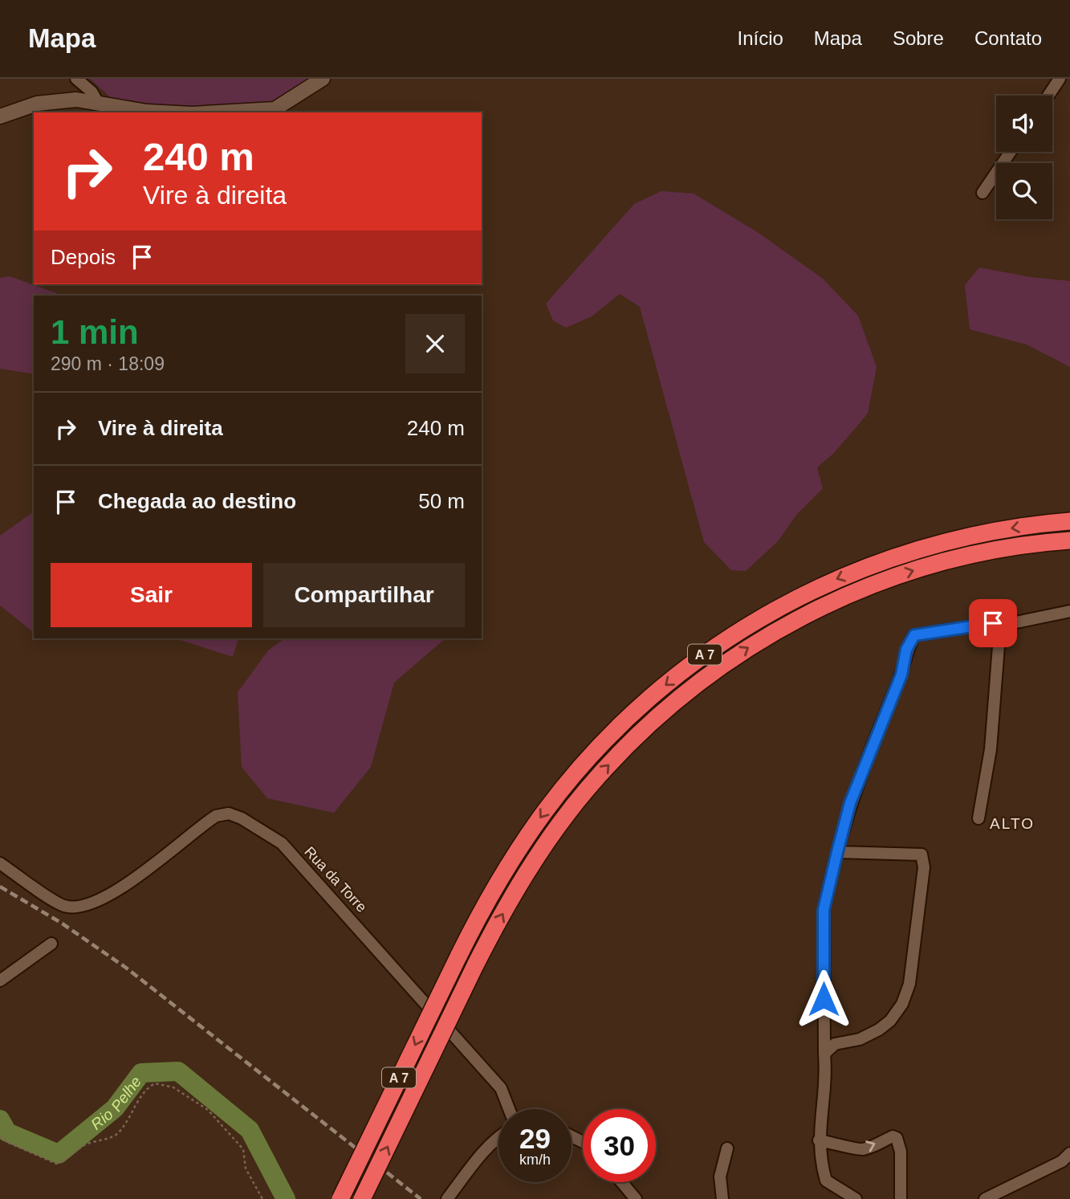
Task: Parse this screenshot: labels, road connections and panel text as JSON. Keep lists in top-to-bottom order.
{
  "streets": {
    "highway": ["A 7"],
    "street": ["Rua da Torre"]
  },
  "districts": ["ALTO"],
  "water": ["Rio Pelhe"],
  "page": {
    "header": "Mapa",
    "nav": [
      "Início",
      "Mapa",
      "Sobre",
      "Contato"
    ],
    "turn": ["240 m", "Vire à direita"],
    "then": "Depois",
    "heading": ["1 min", "290 m · 18:09"],
    "list": [
      {
        "name": "Vire à direita",
        "value": "240 m"
      },
      {
        "name": "Chegada ao destino",
        "value": "50 m"
      }
    ],
    "buttons": ["Sair", "Compartilhar"],
    "speed": "29 km/h",
    "limit": "30"
  }
}
